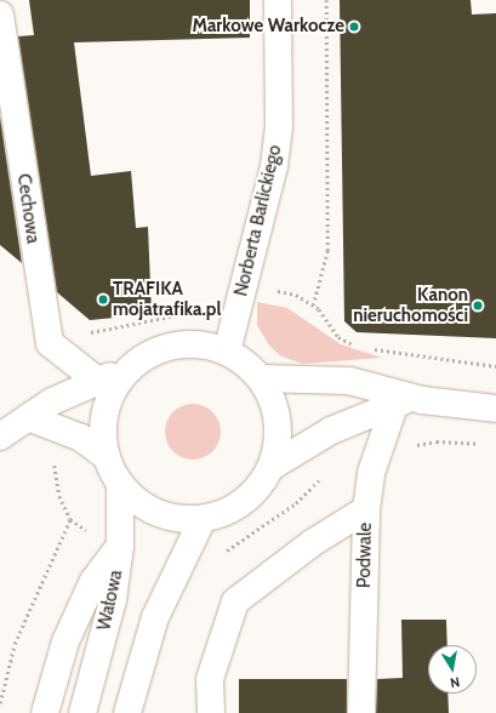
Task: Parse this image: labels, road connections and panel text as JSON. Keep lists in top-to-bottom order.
{
  "streets": {
    "street": [
      "Cechowa",
      "Norberta Barlickiego",
      "Podwale",
      "Wałowa"
    ]
  },
  "places": ["Markowe Warkocze", "TRAFIKA mojatrafika.pl", "Kanon nieruchomości"],
  "north": "bottom"
}
